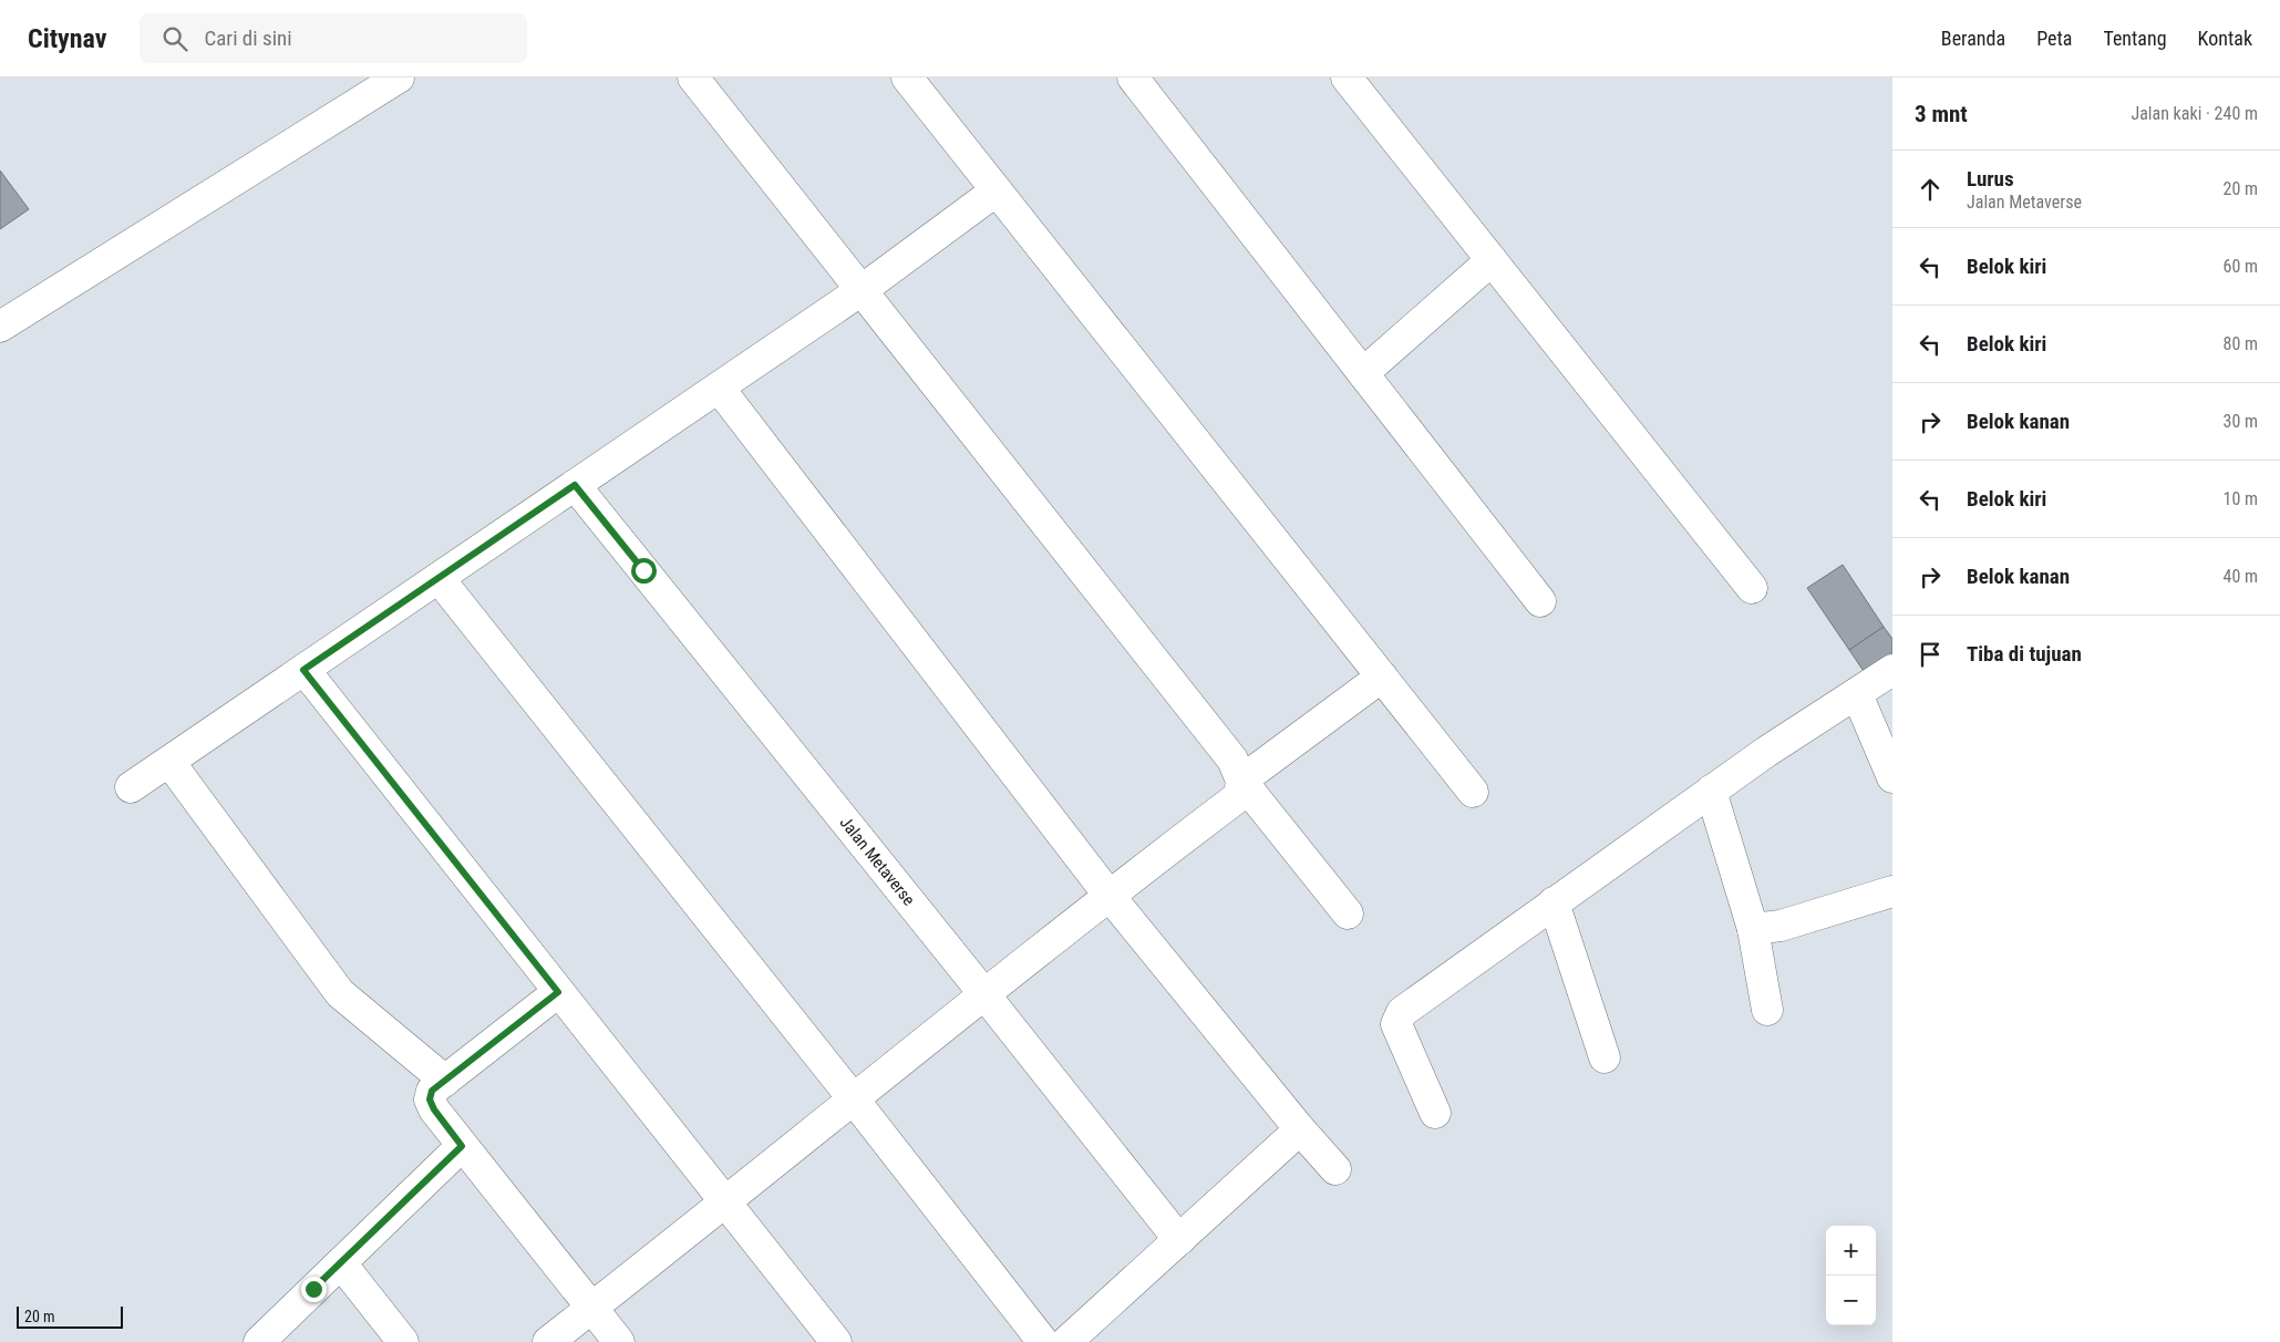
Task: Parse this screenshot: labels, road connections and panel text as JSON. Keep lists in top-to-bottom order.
{
  "streets": {
    "street": ["Jalan Metaverse"]
  },
  "scale_bar": "20 m",
  "page": {
    "header": "Citynav",
    "search": "Cari di sini",
    "nav": [
      "Beranda",
      "Peta",
      "Tentang",
      "Kontak"
    ],
    "heading": ["3 mnt", "Jalan kaki · 240 m"],
    "list": [
      ["Lurus", "Jalan Metaverse", "20 m"],
      ["Belok kiri", "60 m"],
      ["Belok kiri", "80 m"],
      ["Belok kanan", "30 m"],
      ["Belok kiri", "10 m"],
      ["Belok kanan", "40 m"],
      "Tiba di tujuan"
    ],
    "map_buttons": ["+", "−"],
    "scale": "20 m"
  }
}
